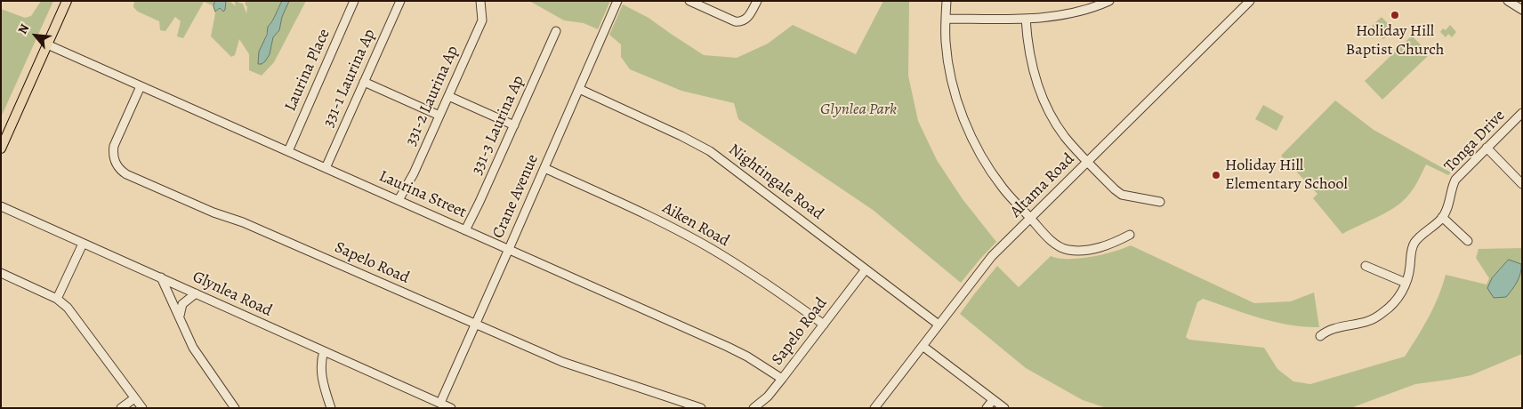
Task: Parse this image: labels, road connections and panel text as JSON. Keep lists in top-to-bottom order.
{
  "streets": {
    "street": [
      "Laurina Place",
      "331-1 Laurina Ap",
      "331-2 Laurina Ap",
      "331-3 Laurina Ap",
      "Tonga Drive",
      "Nightingale Road",
      "Altama Road",
      "Laurina Street",
      "Crane Avenue",
      "Aiken Road",
      "Sapelo Road",
      "Glynlea Road"
    ]
  },
  "crossings": [
    ["Laurina Place", "Laurina Street"],
    ["331-1 Laurina Ap", "Laurina Street"],
    ["331-2 Laurina Ap", "Laurina Street"],
    ["331-3 Laurina Ap", "Laurina Street"],
    ["Nightingale Road", "Altama Road"],
    ["Nightingale Road", "Crane Avenue"],
    ["Nightingale Road", "Sapelo Road"],
    ["Laurina Street", "Crane Avenue"],
    ["Laurina Street", "Sapelo Road"],
    ["Crane Avenue", "Aiken Road"],
    ["Crane Avenue", "Sapelo Road"],
    ["Crane Avenue", "Glynlea Road"],
    ["Aiken Road", "Sapelo Road"]
  ],
  "parks": ["Glynlea Park"],
  "places": ["Holiday Hill Baptist Church", "Holiday Hill Elementary School"],
  "north": "top left"
}
